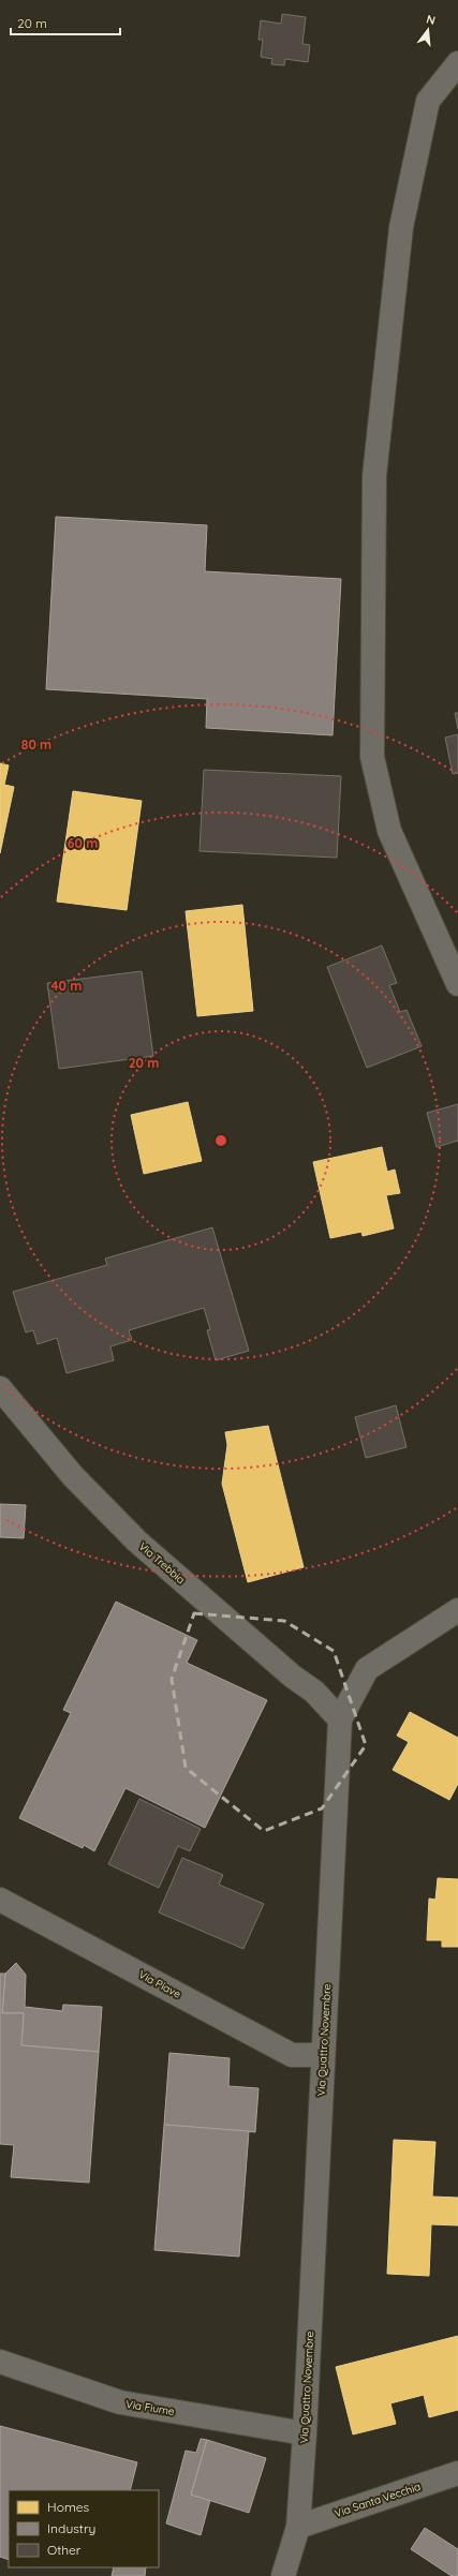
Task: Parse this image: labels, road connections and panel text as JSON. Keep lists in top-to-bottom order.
{
  "streets": {
    "street": [
      "Via Trebbia",
      "Via Piave",
      "Via Quattro Novembre",
      "Via Fiume",
      "Via Santa Vecchia"
    ]
  },
  "crossings": [
    ["Via Trebbia", "Via Quattro Novembre"],
    ["Via Piave", "Via Quattro Novembre"],
    ["Via Quattro Novembre", "Via Fiume"],
    ["Via Quattro Novembre", "Via Santa Vecchia"]
  ],
  "legend": ["Homes", "Industry", "Other"],
  "scale_bar": "20 m",
  "north": "top",
  "rings": [
    "80 m",
    "60 m",
    "40 m",
    "20 m"
  ]
}
